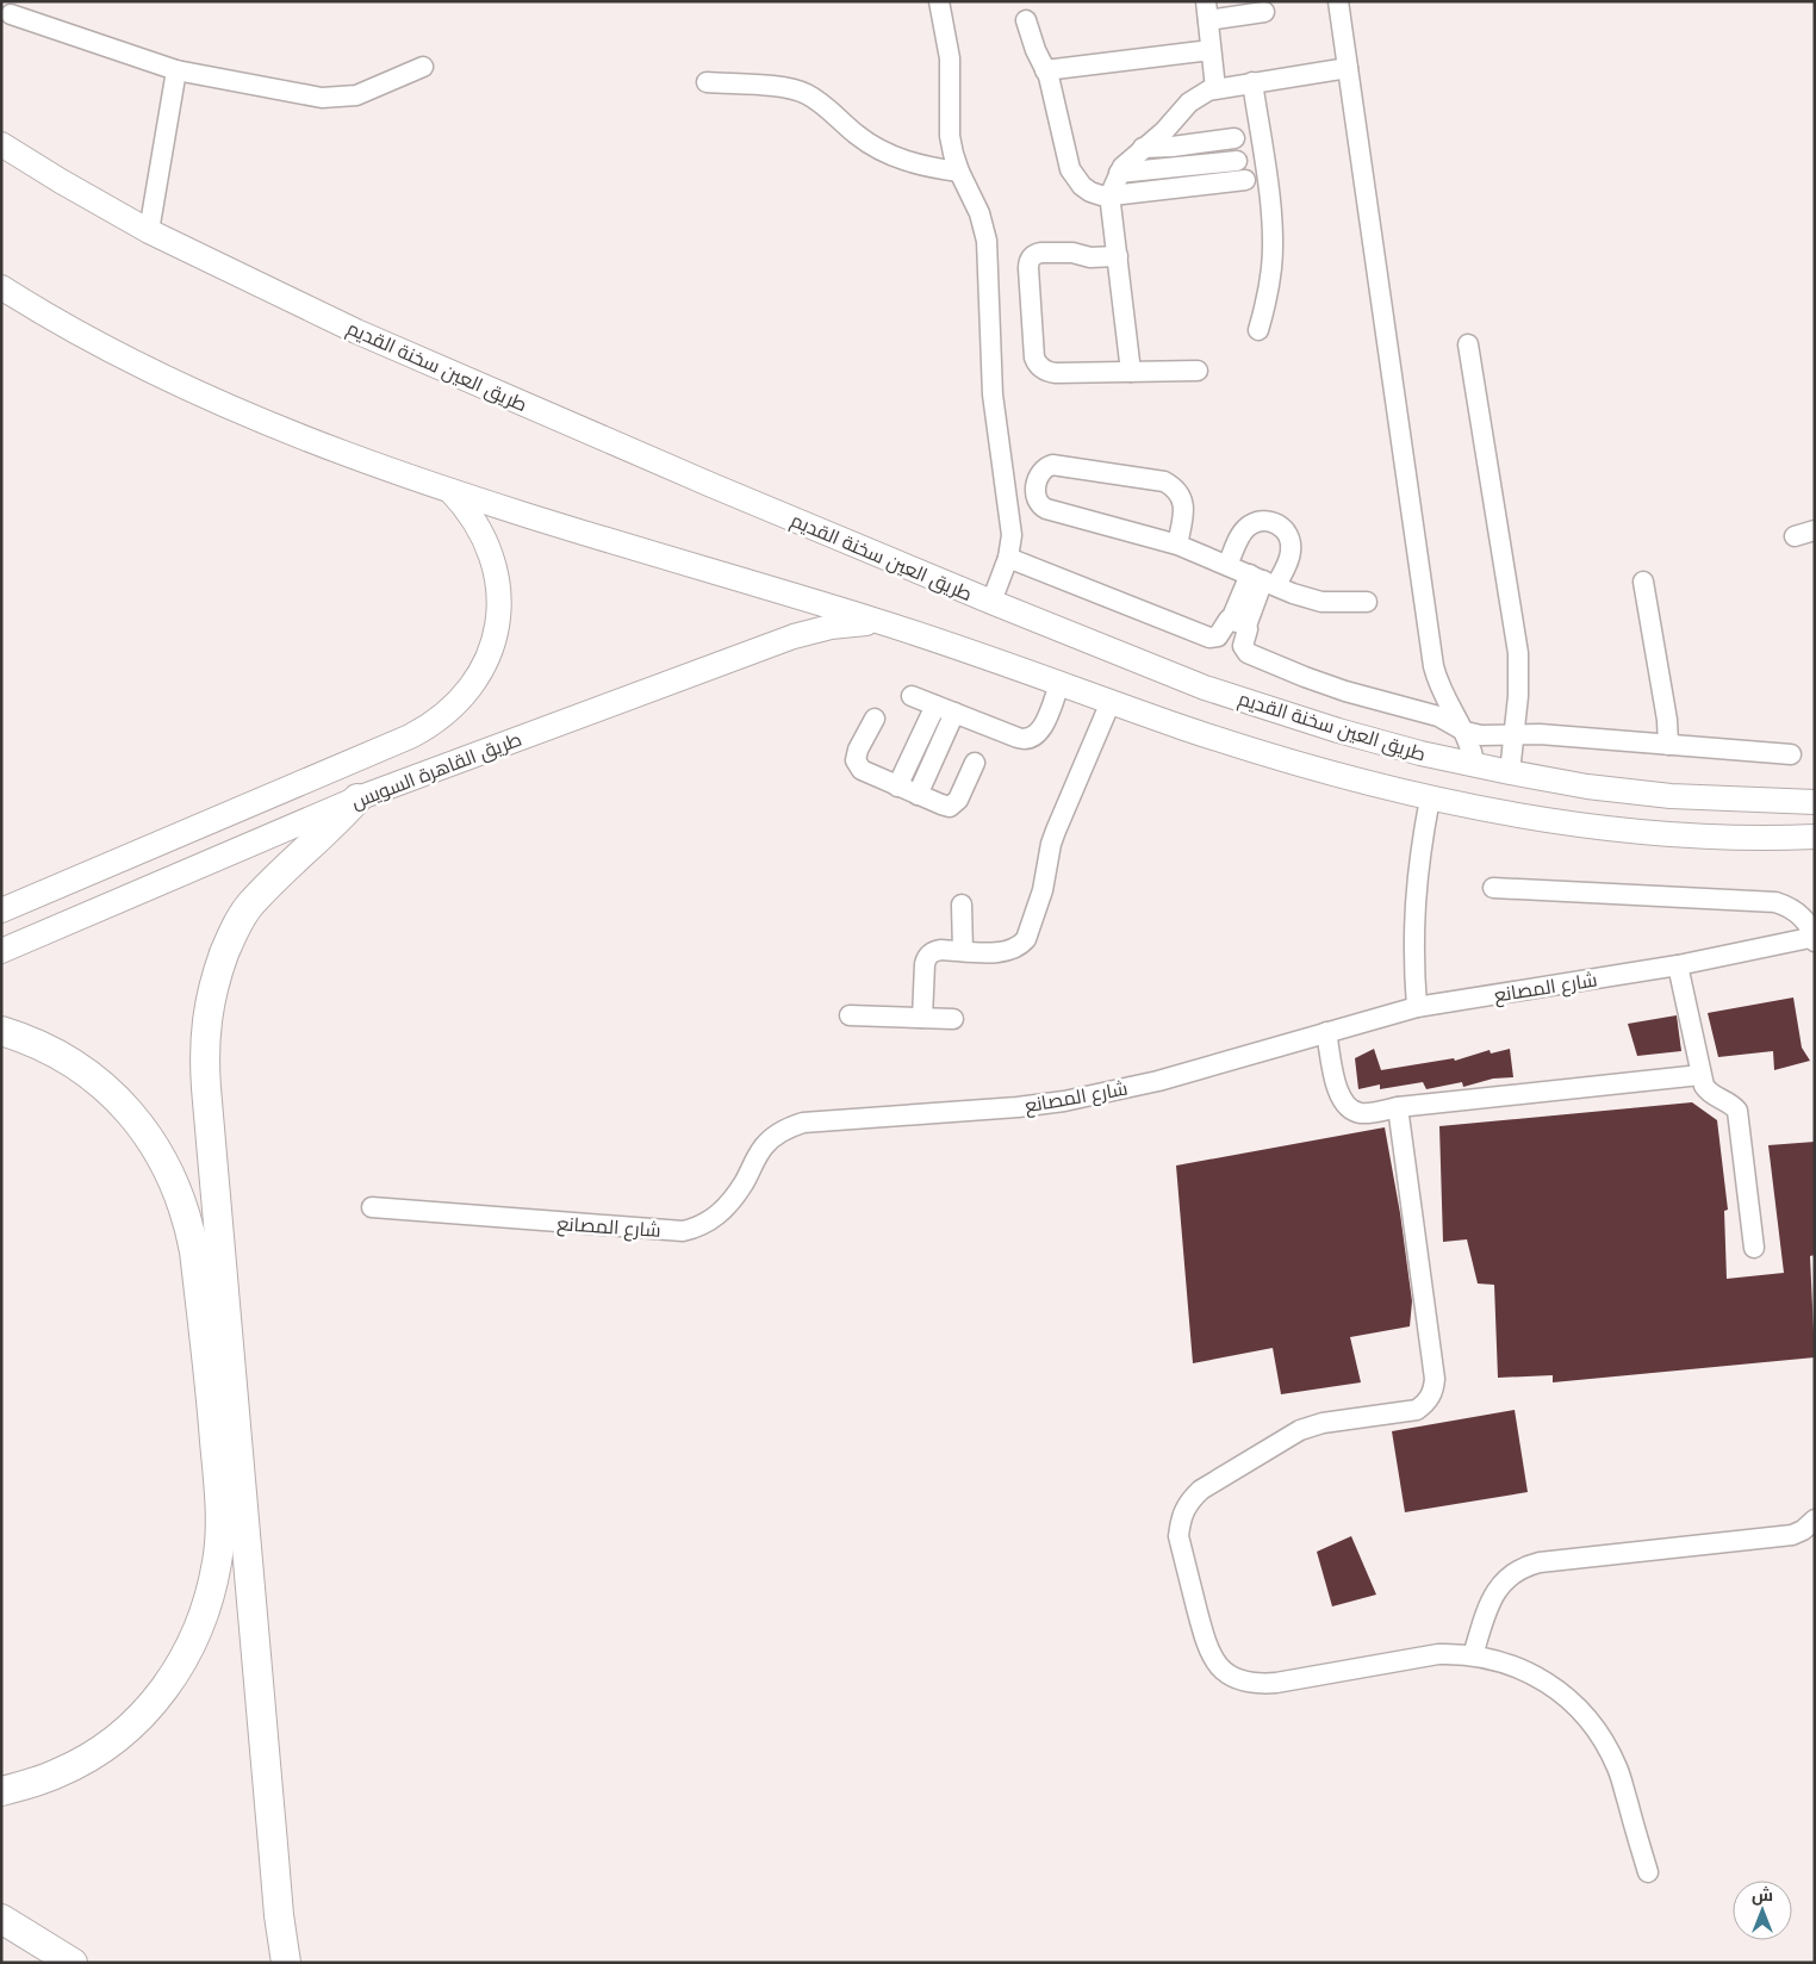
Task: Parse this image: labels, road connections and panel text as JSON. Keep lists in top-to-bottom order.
{
  "streets": {
    "main road": ["طريق العين سخنة القديم", "طريق القاهرة السويس"],
    "street": ["شارع المصانع"]
  },
  "north": "top"
}
